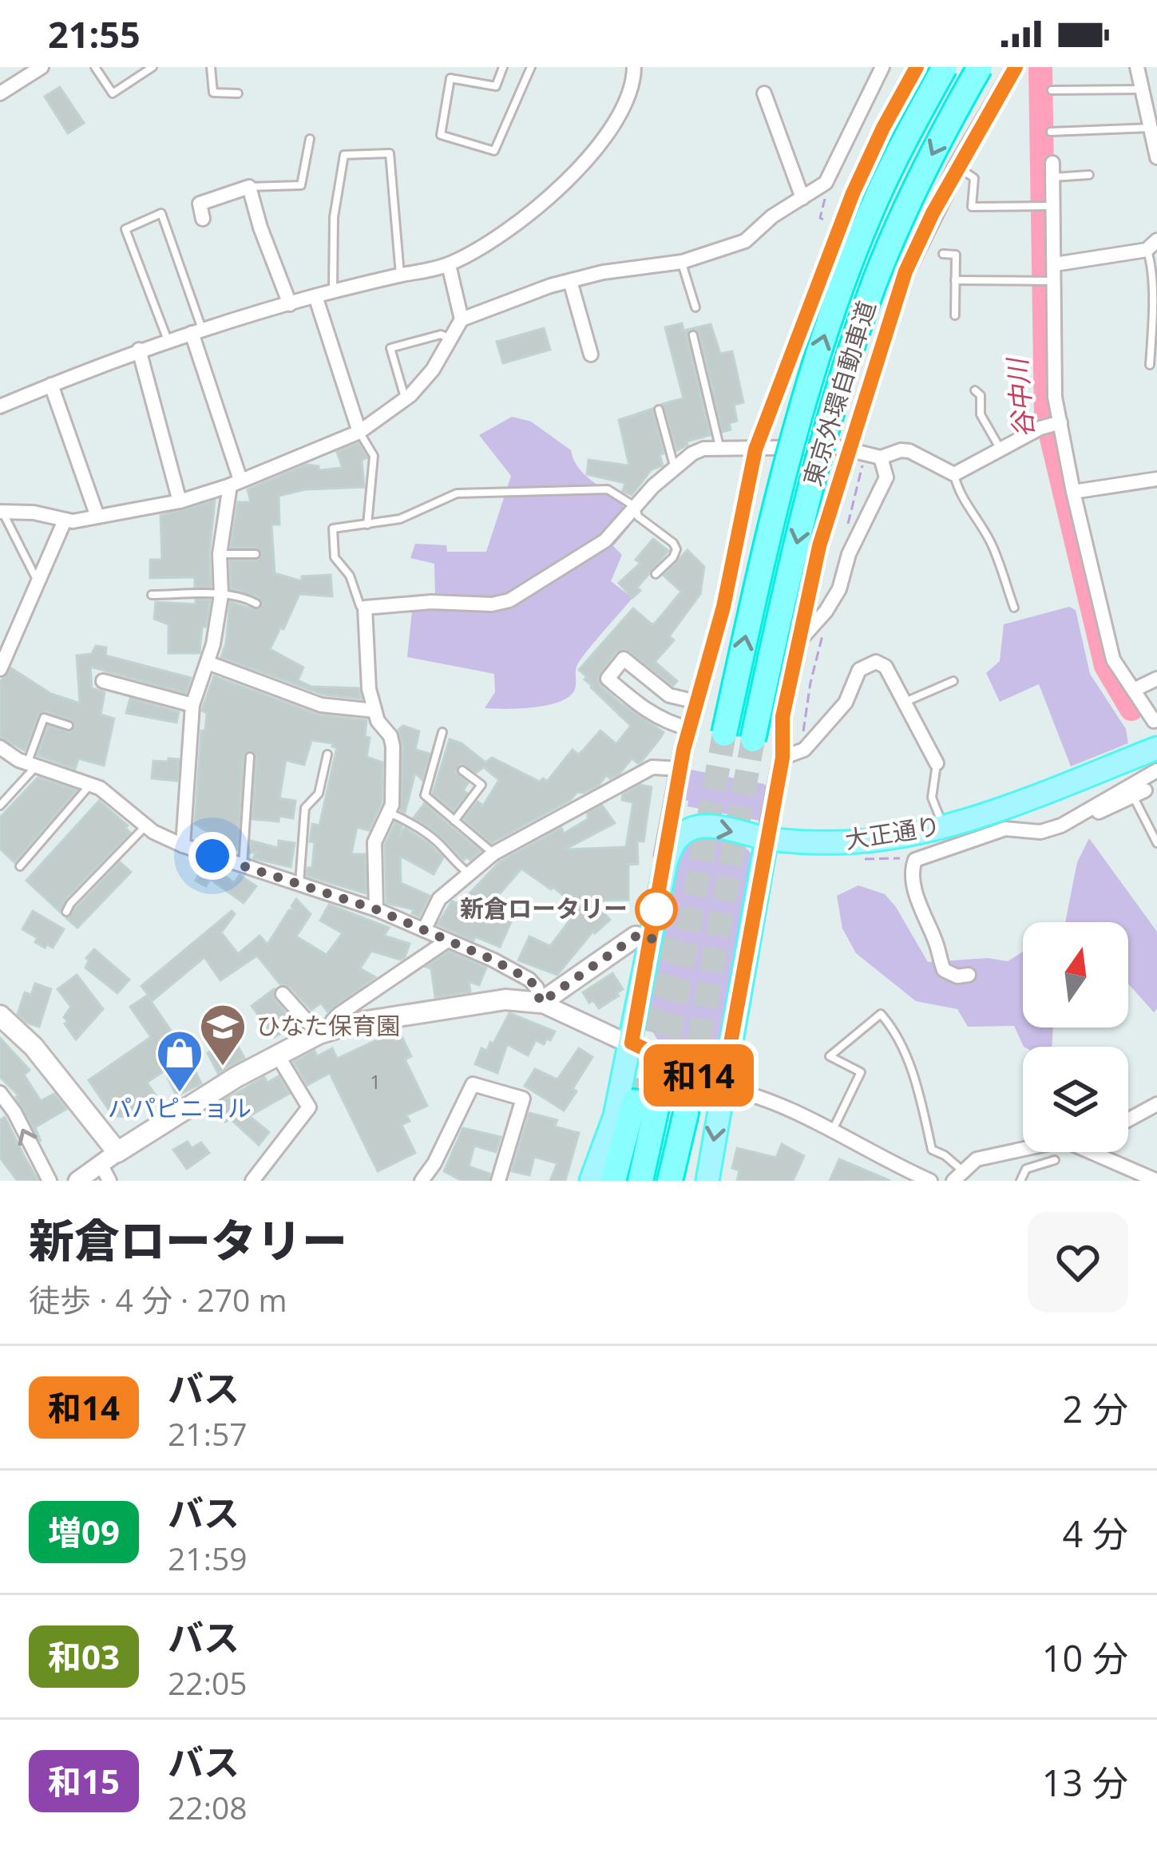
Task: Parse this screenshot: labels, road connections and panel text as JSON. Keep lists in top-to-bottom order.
{
  "streets": {
    "highway": ["東京外環自動車道"],
    "main road": ["大正通り"]
  },
  "water": ["谷中川"],
  "places": {
    "other": ["新倉ロータリー"],
    "school or university": ["ひなた保育園"],
    "shop": ["パパピニョル"]
  },
  "lines": ["bus line 和14"],
  "house_numbers": ["1"],
  "north": "top",
  "page": {
    "status": "21:55",
    "on_map": "和14",
    "heading": ["新倉ロータリー", "徒歩 · 4 分 · 270 m"],
    "list": [
      {
        "mark": "和14",
        "name": "バス",
        "note": "21:57",
        "value": "2 分"
      },
      {
        "mark": "増09",
        "name": "バス",
        "note": "21:59",
        "value": "4 分"
      },
      {
        "mark": "和03",
        "name": "バス",
        "note": "22:05",
        "value": "10 分"
      },
      {
        "mark": "和15",
        "name": "バス",
        "note": "22:08",
        "value": "13 分"
      }
    ]
  }
}
